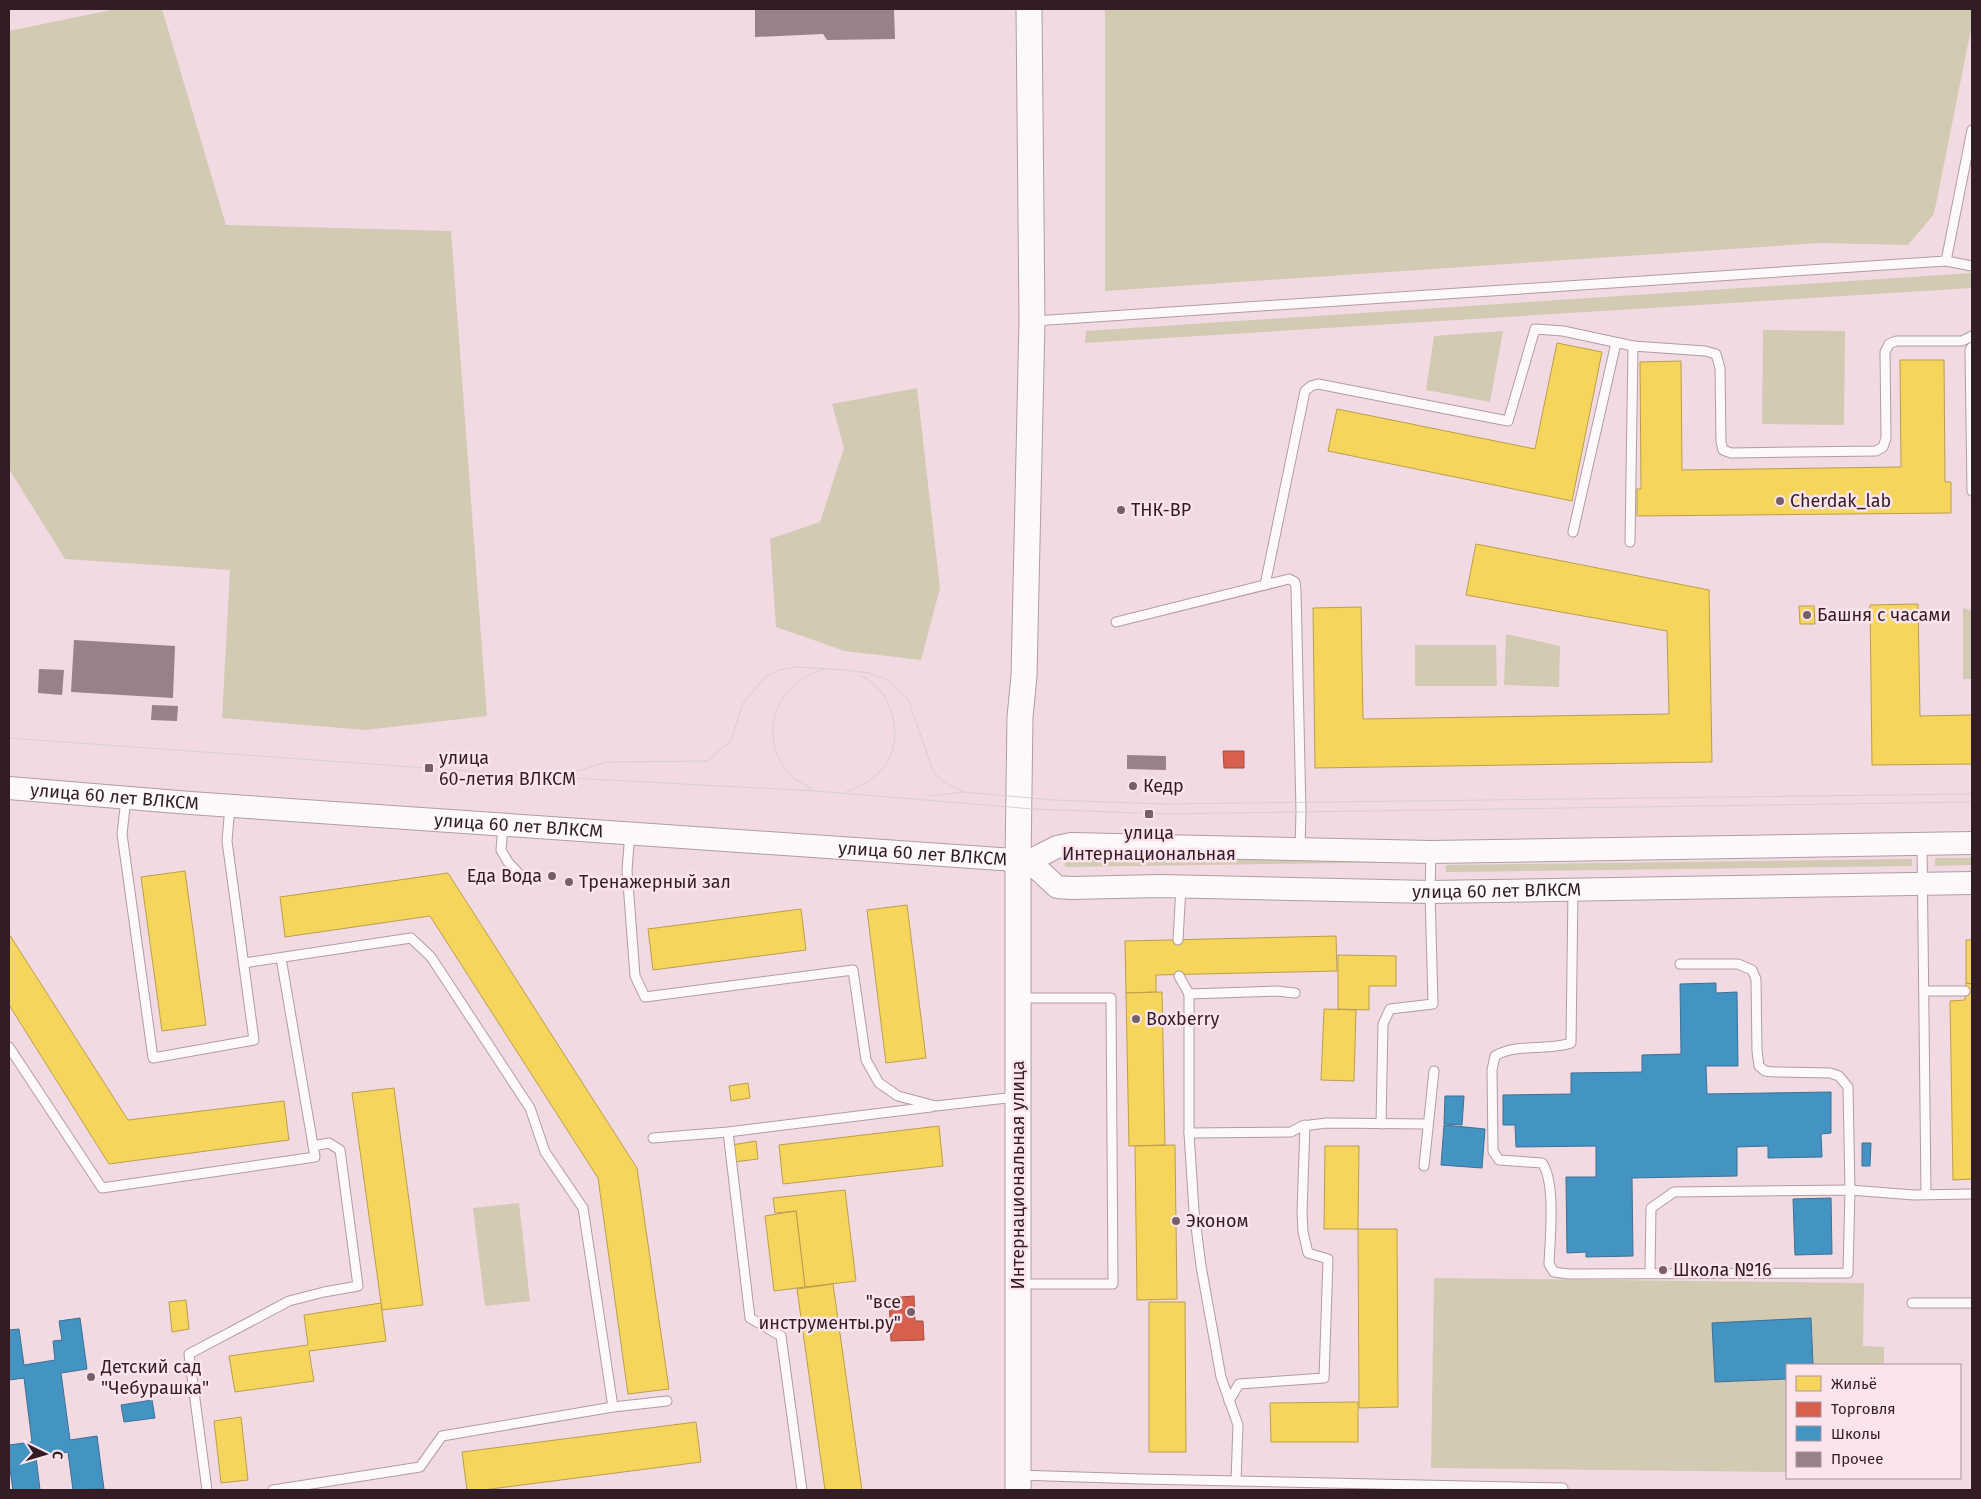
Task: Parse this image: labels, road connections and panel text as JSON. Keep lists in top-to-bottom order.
{
  "streets": {
    "main road": ["Интернациональная улица"],
    "street": ["улица 60 лет ВЛКСМ"]
  },
  "crossings": [
    ["улица 60 лет ВЛКСМ", "Интернациональная улица"]
  ],
  "places": {
    "other": [
      "Cherdak_lab",
      "ТНК-ВР",
      "Башня с часами",
      "Кедр",
      "Еда Вода",
      "Тренажерный зал",
      "Boxberry",
      "Эконом",
      "Школа №16",
      "\"все инструменты.ру\"",
      "Детский сад \"Чебурашка\""
    ],
    "transit": ["улица 60-летия ВЛКСМ", "улица Интернациональная"]
  },
  "legend": [
    "Жильё",
    "Торговля",
    "Школы",
    "Прочее"
  ],
  "north": "right"
}
